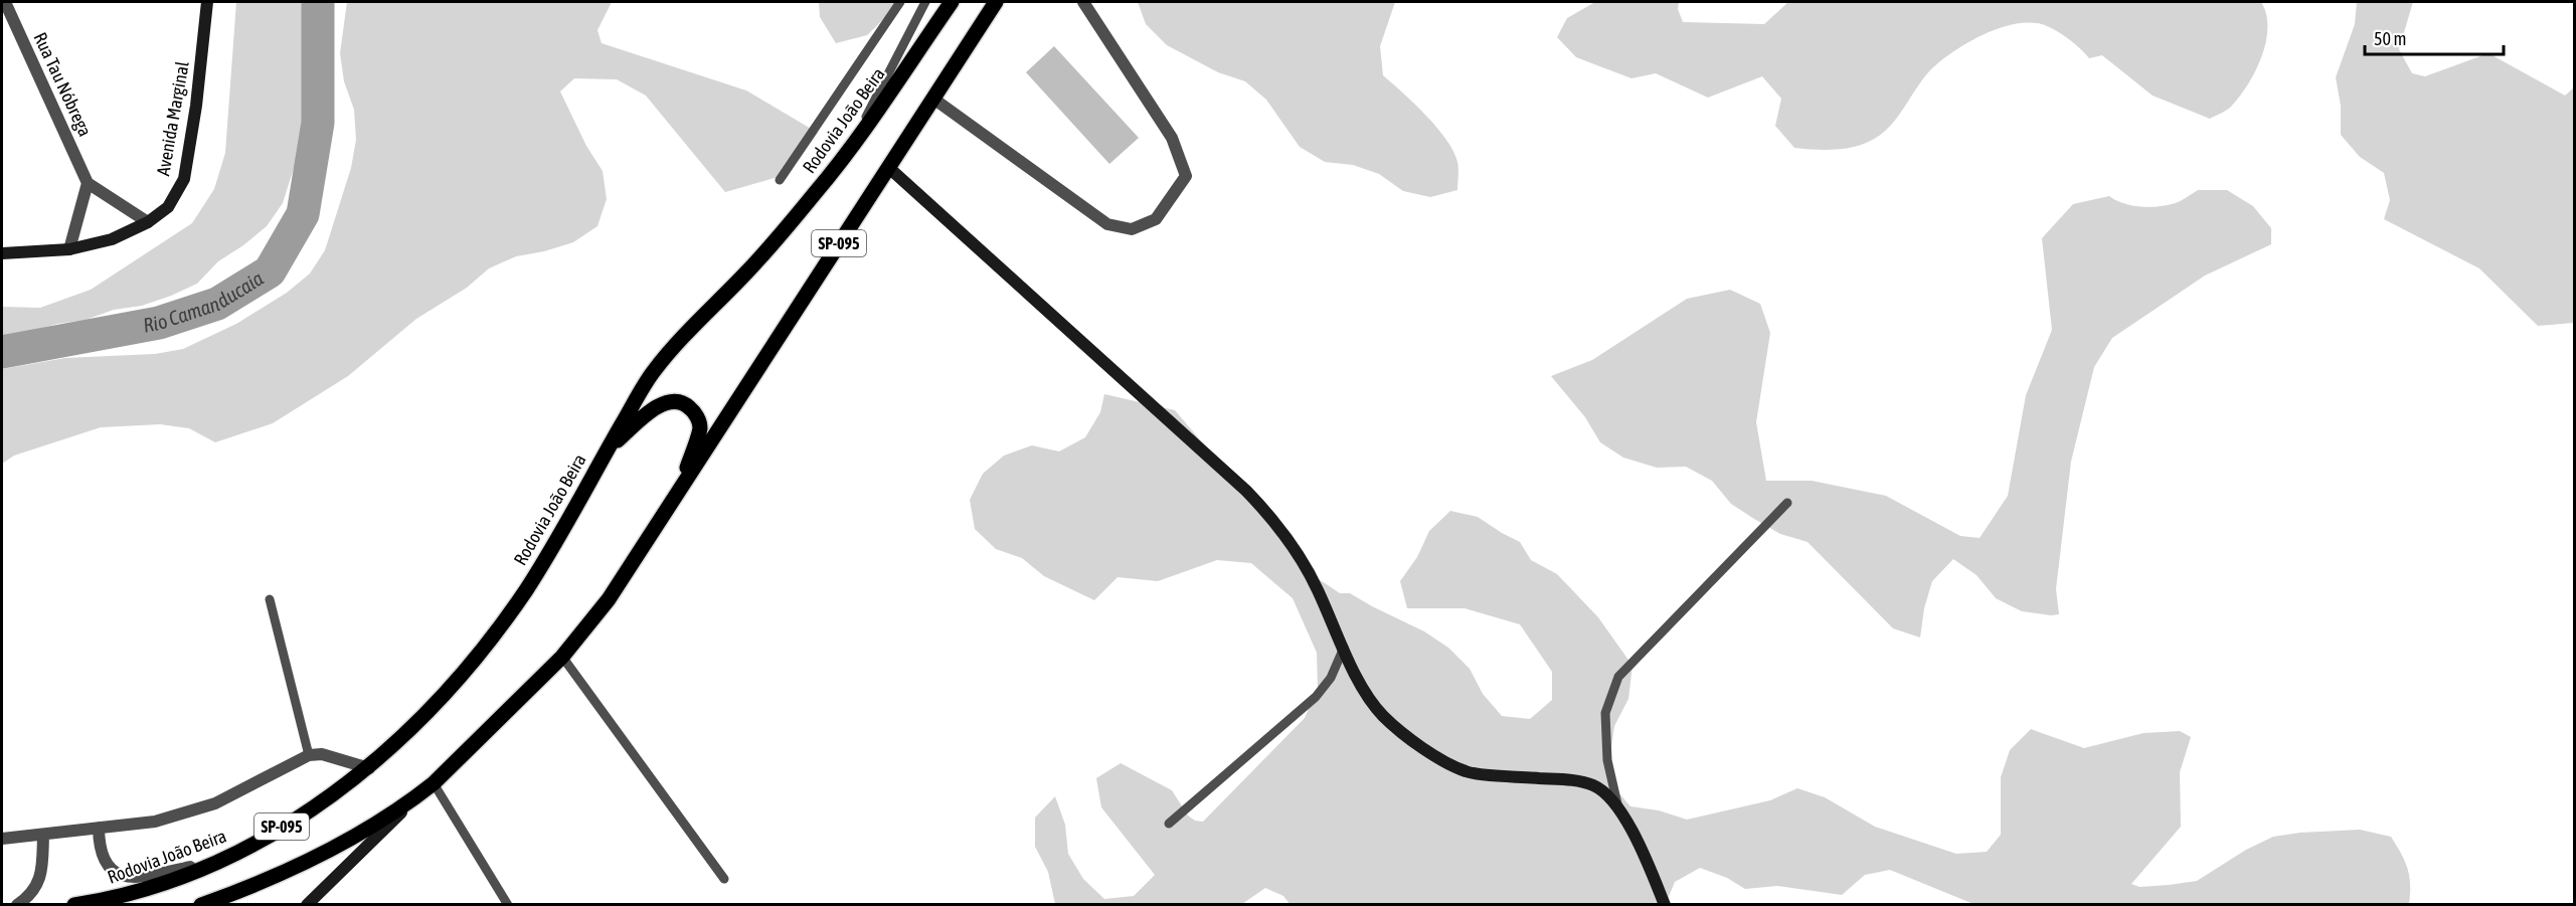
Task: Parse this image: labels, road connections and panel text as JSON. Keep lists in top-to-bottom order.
{
  "streets": {
    "main road": ["Rodovia João Beira", "SP-095"],
    "street": ["Rua Tau Nóbrega", "Avenida Marginal"]
  },
  "crossings": [
    ["Rua Tau Nóbrega", "Avenida Marginal"]
  ],
  "water": ["Rio Camanducaia"],
  "scale_bar": "50 m"
}
